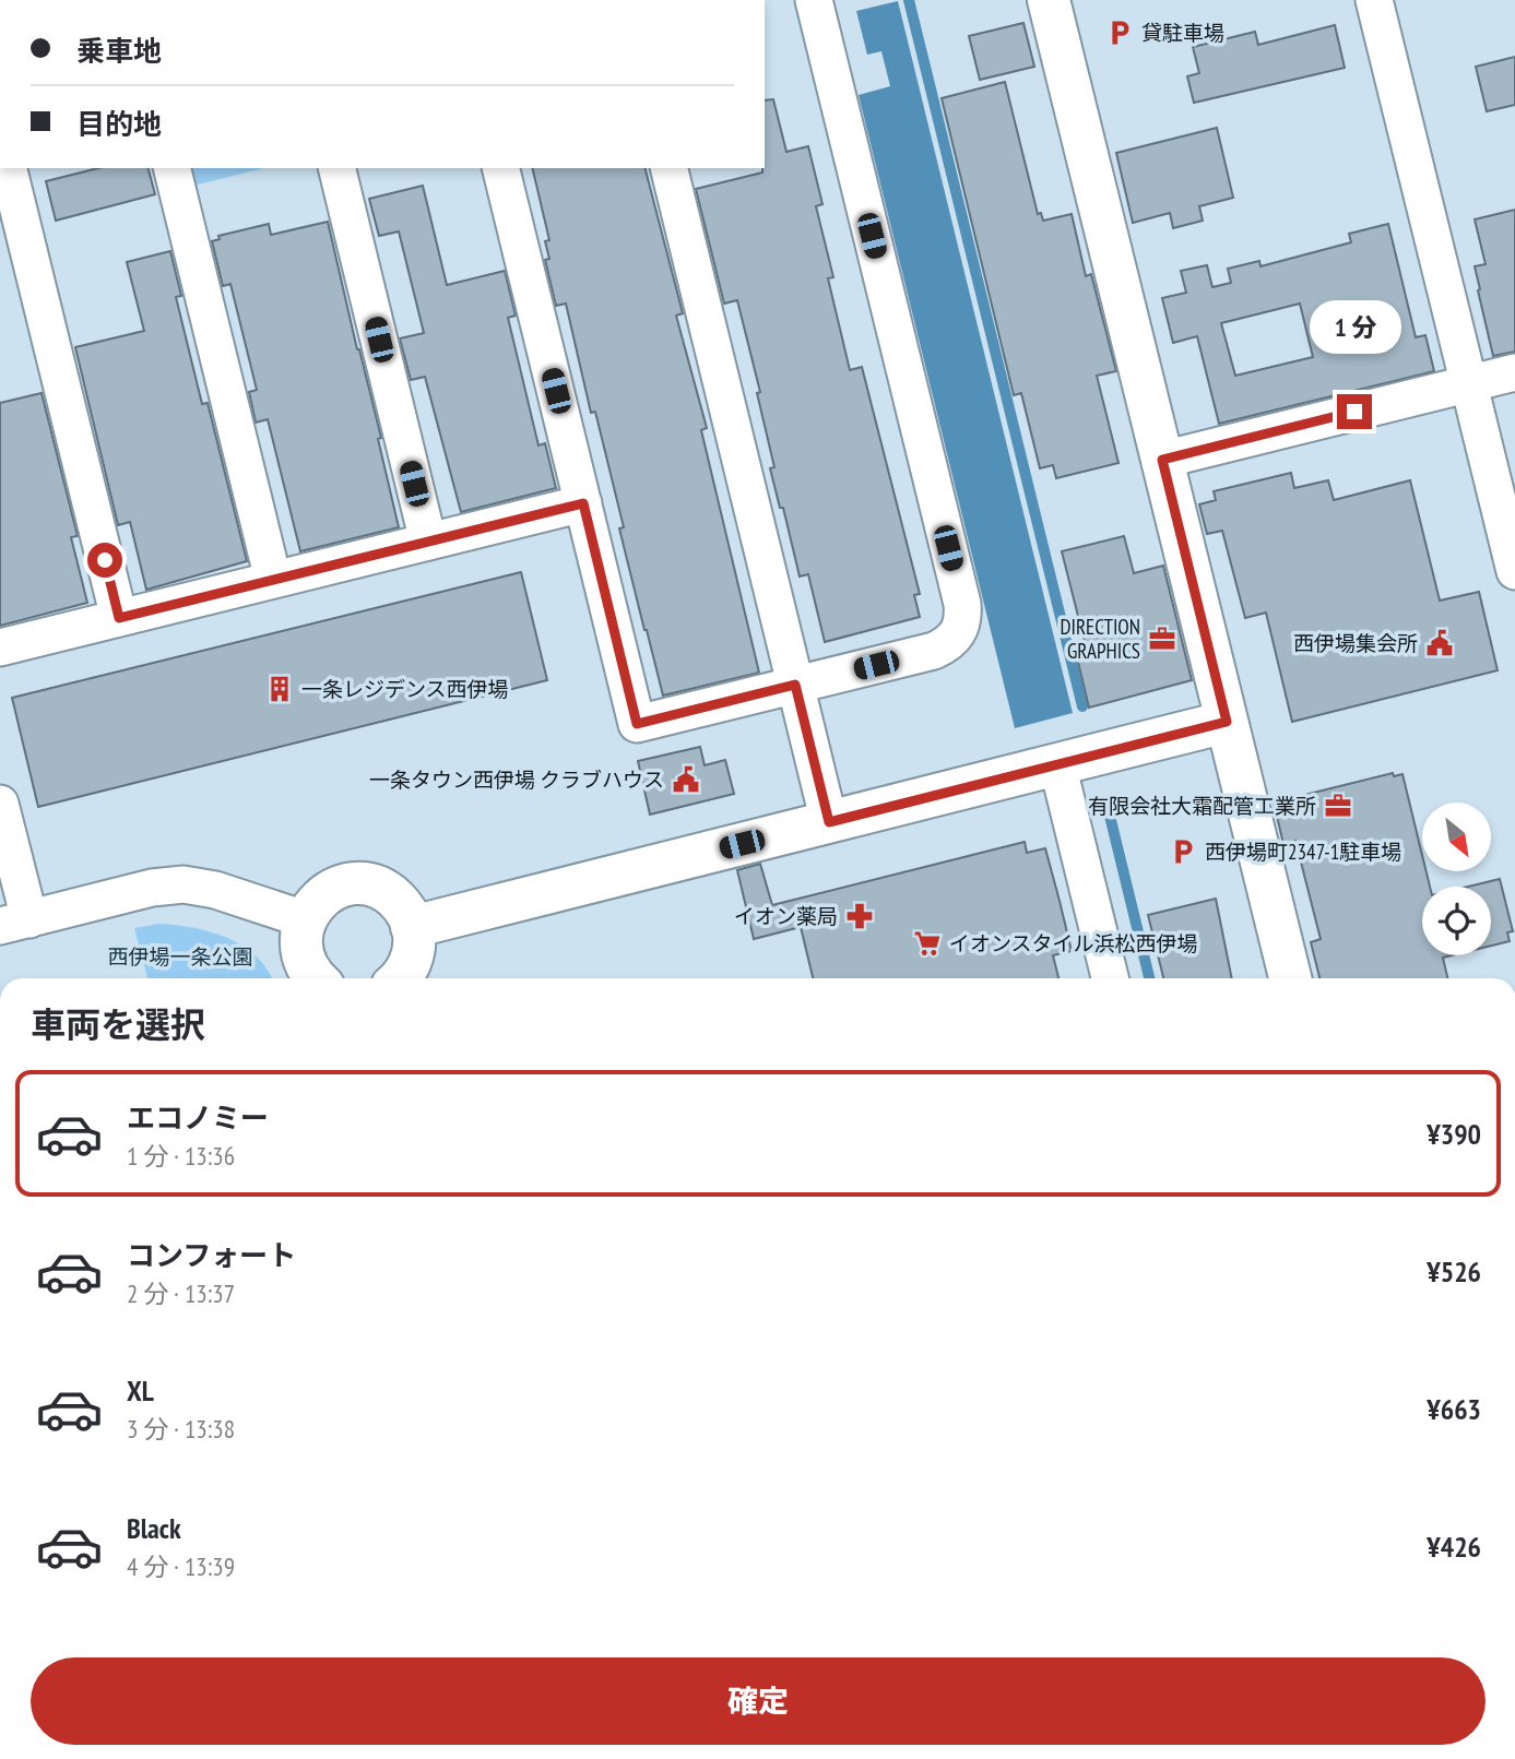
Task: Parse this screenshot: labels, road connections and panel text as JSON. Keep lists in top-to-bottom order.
{
  "parks": ["西伊場一条公園"],
  "places": {
    "parking": ["貸駐車場", "西伊場町2347-1駐車場"],
    "office": ["DIRECTION GRAPHICS", "有限会社大霜配管工業所"],
    "public building": ["西伊場集会所", "一条タウン西伊場 クラブハウス"],
    "building": ["一条レジデンス西伊場"],
    "pharmacy": ["イオン薬局"],
    "supermarket": ["イオンスタイル浜松西伊場"]
  },
  "north": "bottom right",
  "page": {
    "banner": ["乗車地", "目的地"],
    "bubble": "1 分",
    "heading": "車両を選択",
    "list": [
      {
        "name": "エコノミー",
        "note": "1 分 · 13:36",
        "value": "¥390"
      },
      {
        "name": "コンフォート",
        "note": "2 分 · 13:37",
        "value": "¥526"
      },
      {
        "name": "XL",
        "note": "3 分 · 13:38",
        "value": "¥663"
      },
      {
        "name": "Black",
        "note": "4 分 · 13:39",
        "value": "¥426"
      }
    ],
    "buttons": "確定"
  }
}
